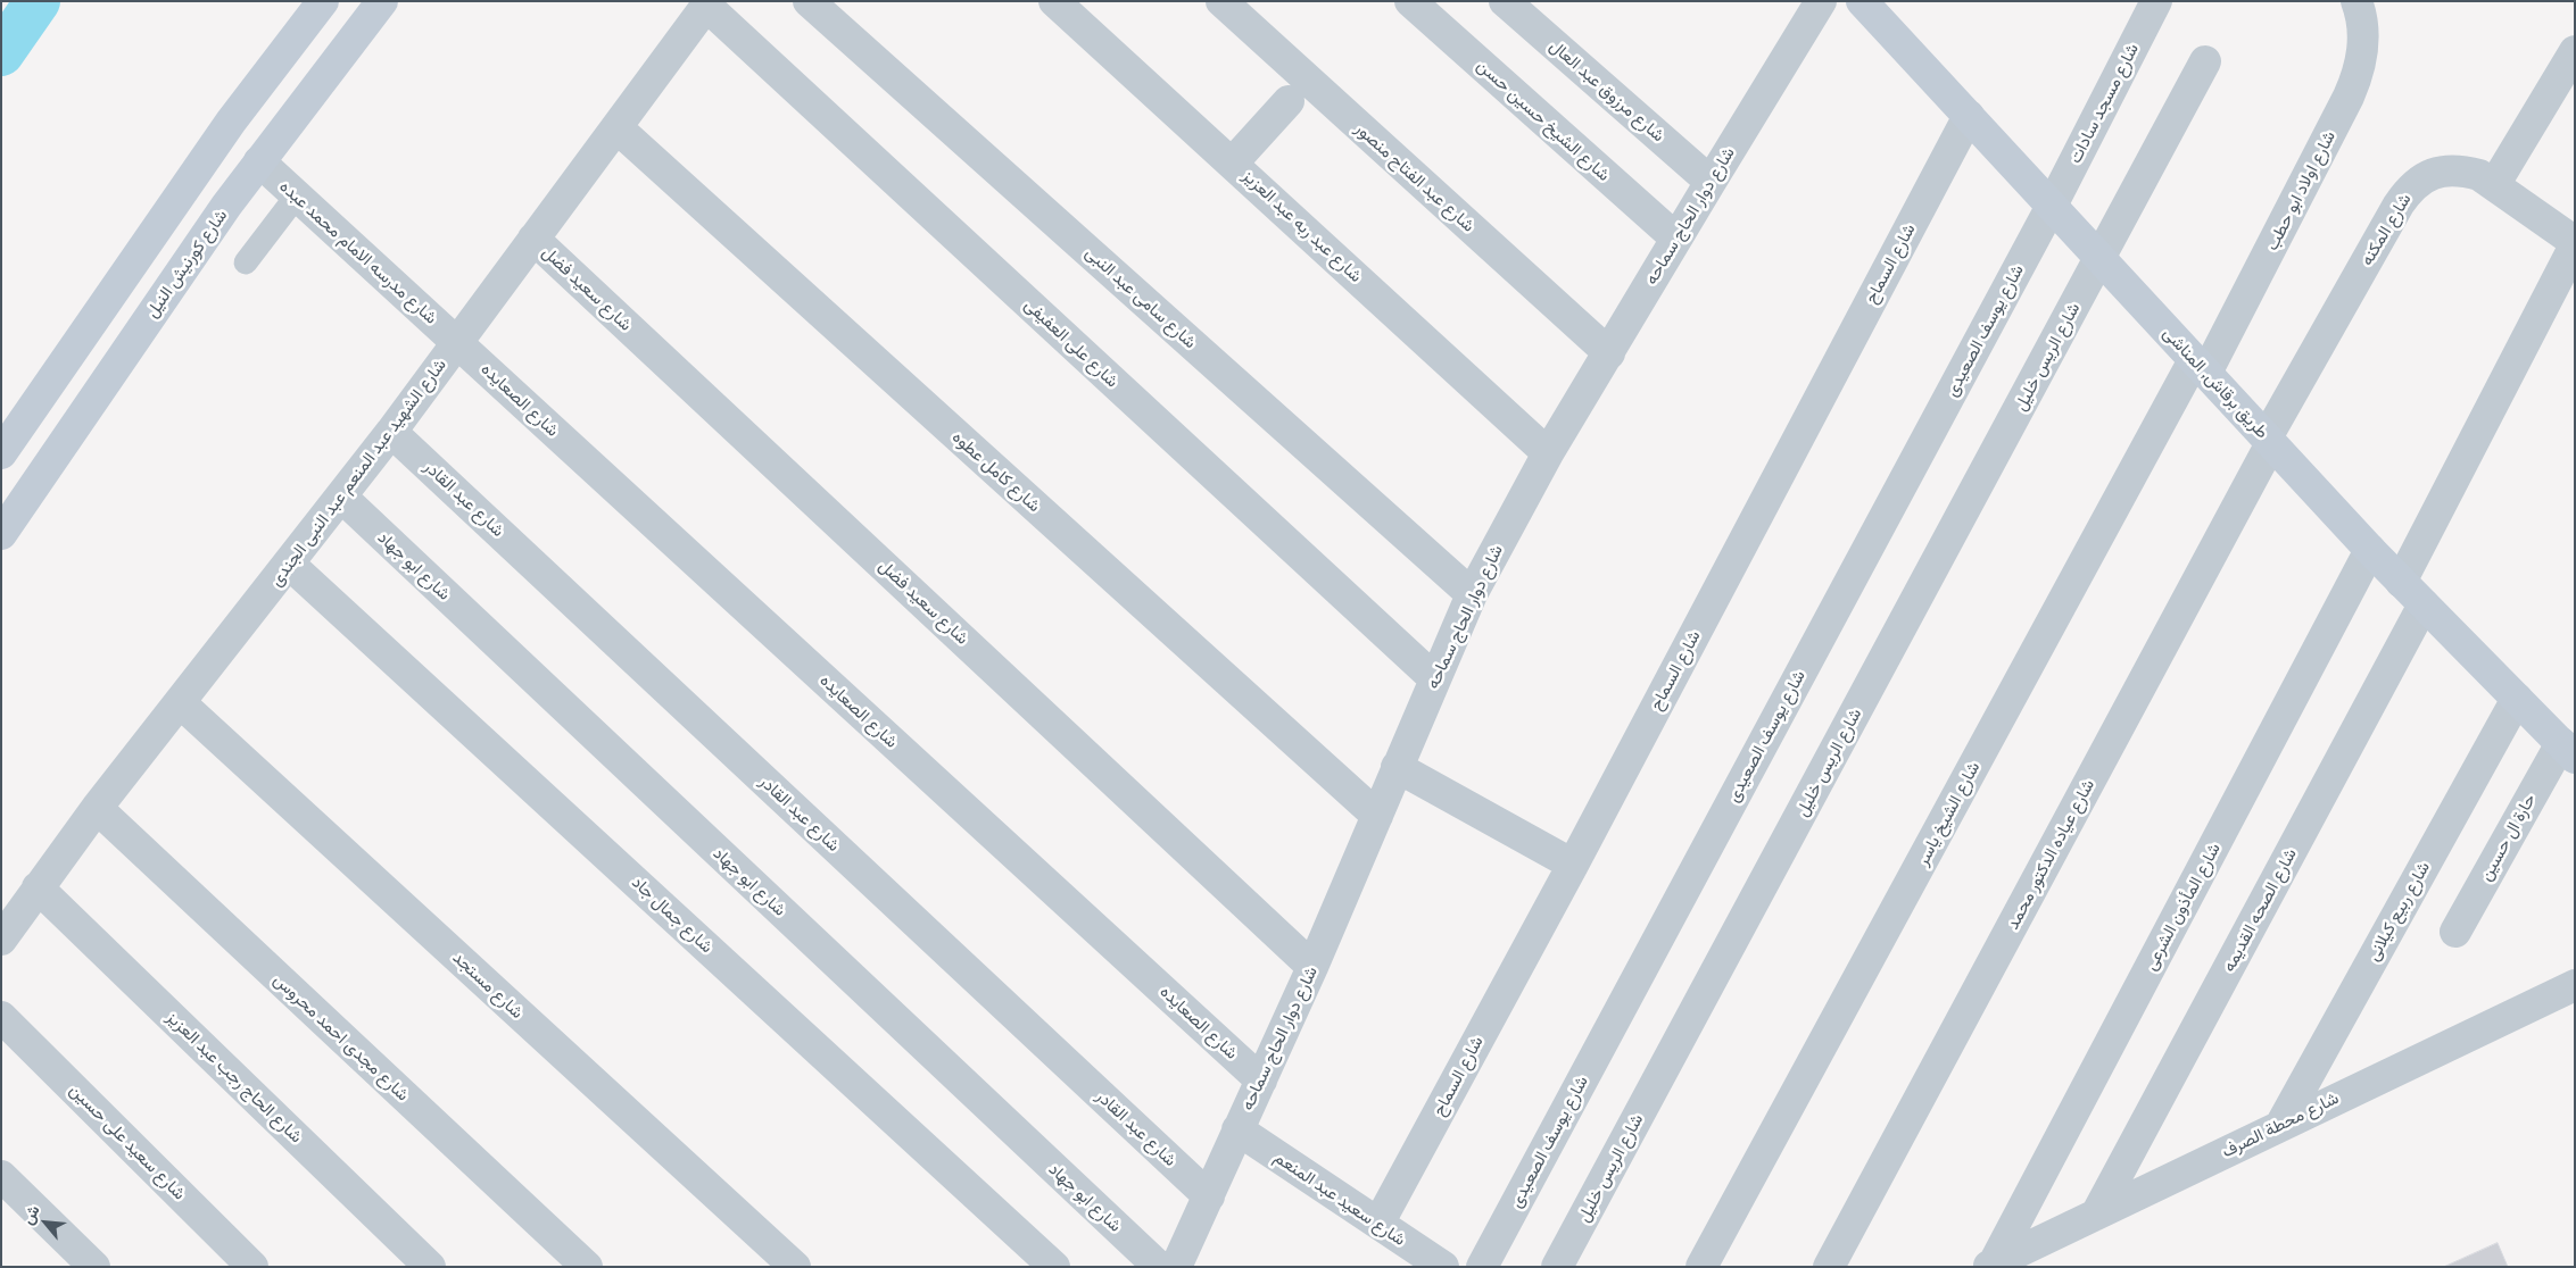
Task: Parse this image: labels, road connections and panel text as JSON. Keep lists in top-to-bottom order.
{
  "streets": {
    "main road": ["شارع كورنيش النيل", "طريق برقاش, المناشى"],
    "street": [
      "شارع مرزوق عبد العال",
      "شارع مسجد سادات",
      "شارع الشيخ حسين حسن",
      "شارع عبد الفتاح منصور",
      "شارع اولاد ابو حطب",
      "شارع دوار الحاج سماحه",
      "شارع عبد ربه عبد العزيز",
      "شارع المكنه",
      "شارع مدرسه الامام محمد عبده",
      "شارع السماح",
      "شارع سعيد فضل",
      "شارع سامى عبد النبى",
      "شارع يوسف الصعيدى",
      "شارع على العفيفى",
      "شارع الريس خليل",
      "شارع الصعايده",
      "شارع كامل عطوه",
      "شارع الشهيد عبد المنعم عبد النبى الجندى",
      "شارع عبد القادر",
      "شارع ابو جهاد",
      "شارع الشيخ ياسر",
      "حارة ال حسين",
      "شارع عياده الدكتور محمد",
      "شارع المأذون الشرعى",
      "شارع الصحه القديمه",
      "شارع ربيع كيلانى",
      "شارع جمال جاد",
      "شارع مستجد",
      "شارع مجدى احمد محروس",
      "شارع الحاج رجب عبد العزيز",
      "شارع محطة الصرف",
      "شارع سعيد على حسين",
      "شارع سعيد عبد المنعم"
    ]
  },
  "crossings": [
    ["شارع مرزوق عبد العال", "شارع دوار الحاج سماحه"],
    ["شارع مسجد سادات", "شارع يوسف الصعيدى"],
    ["شارع مسجد سادات", "طريق برقاش, المناشى"],
    ["شارع الشيخ حسين حسن", "شارع دوار الحاج سماحه"],
    ["شارع عبد الفتاح منصور", "شارع دوار الحاج سماحه"],
    ["شارع اولاد ابو حطب", "طريق برقاش, المناشى"],
    ["شارع اولاد ابو حطب", "شارع الشيخ ياسر"],
    ["شارع دوار الحاج سماحه", "شارع عبد ربه عبد العزيز"],
    ["شارع دوار الحاج سماحه", "شارع سعيد فضل"],
    ["شارع دوار الحاج سماحه", "شارع سامى عبد النبى"],
    ["شارع دوار الحاج سماحه", "شارع على العفيفى"],
    ["شارع دوار الحاج سماحه", "شارع الصعايده"],
    ["شارع دوار الحاج سماحه", "شارع كامل عطوه"],
    ["شارع دوار الحاج سماحه", "شارع عبد القادر"],
    ["شارع دوار الحاج سماحه", "شارع سعيد عبد المنعم"],
    ["شارع المكنه", "طريق برقاش, المناشى"],
    ["شارع المكنه", "شارع عياده الدكتور محمد"],
    ["شارع مدرسه الامام محمد عبده", "شارع كورنيش النيل"],
    ["شارع مدرسه الامام محمد عبده", "شارع الصعايده"],
    ["شارع مدرسه الامام محمد عبده", "شارع الشهيد عبد المنعم عبد النبى الجندى"],
    ["شارع السماح", "طريق برقاش, المناشى"],
    ["شارع السماح", "شارع سعيد عبد المنعم"],
    ["شارع سعيد فضل", "شارع الشهيد عبد المنعم عبد النبى الجندى"],
    ["شارع يوسف الصعيدى", "طريق برقاش, المناشى"],
    ["شارع على العفيفى", "شارع الشهيد عبد المنعم عبد النبى الجندى"],
    ["شارع الريس خليل", "طريق برقاش, المناشى"],
    ["طريق برقاش, المناشى", "شارع الشيخ ياسر"],
    ["طريق برقاش, المناشى", "حارة ال حسين"],
    ["طريق برقاش, المناشى", "شارع عياده الدكتور محمد"],
    ["طريق برقاش, المناشى", "شارع المأذون الشرعى"],
    ["طريق برقاش, المناشى", "شارع الصحه القديمه"],
    ["طريق برقاش, المناشى", "شارع ربيع كيلانى"],
    ["شارع الصعايده", "شارع الشهيد عبد المنعم عبد النبى الجندى"],
    ["شارع كامل عطوه", "شارع الشهيد عبد المنعم عبد النبى الجندى"],
    ["شارع الشهيد عبد المنعم عبد النبى الجندى", "شارع عبد القادر"],
    ["شارع الشهيد عبد المنعم عبد النبى الجندى", "شارع ابو جهاد"],
    ["شارع الشهيد عبد المنعم عبد النبى الجندى", "شارع جمال جاد"],
    ["شارع الشهيد عبد المنعم عبد النبى الجندى", "شارع مستجد"],
    ["شارع الشهيد عبد المنعم عبد النبى الجندى", "شارع مجدى احمد محروس"],
    ["شارع الشهيد عبد المنعم عبد النبى الجندى", "شارع الحاج رجب عبد العزيز"],
    ["شارع المأذون الشرعى", "شارع محطة الصرف"],
    ["شارع الصحه القديمه", "شارع محطة الصرف"],
    ["شارع ربيع كيلانى", "شارع محطة الصرف"]
  ],
  "north": "top left"
}
